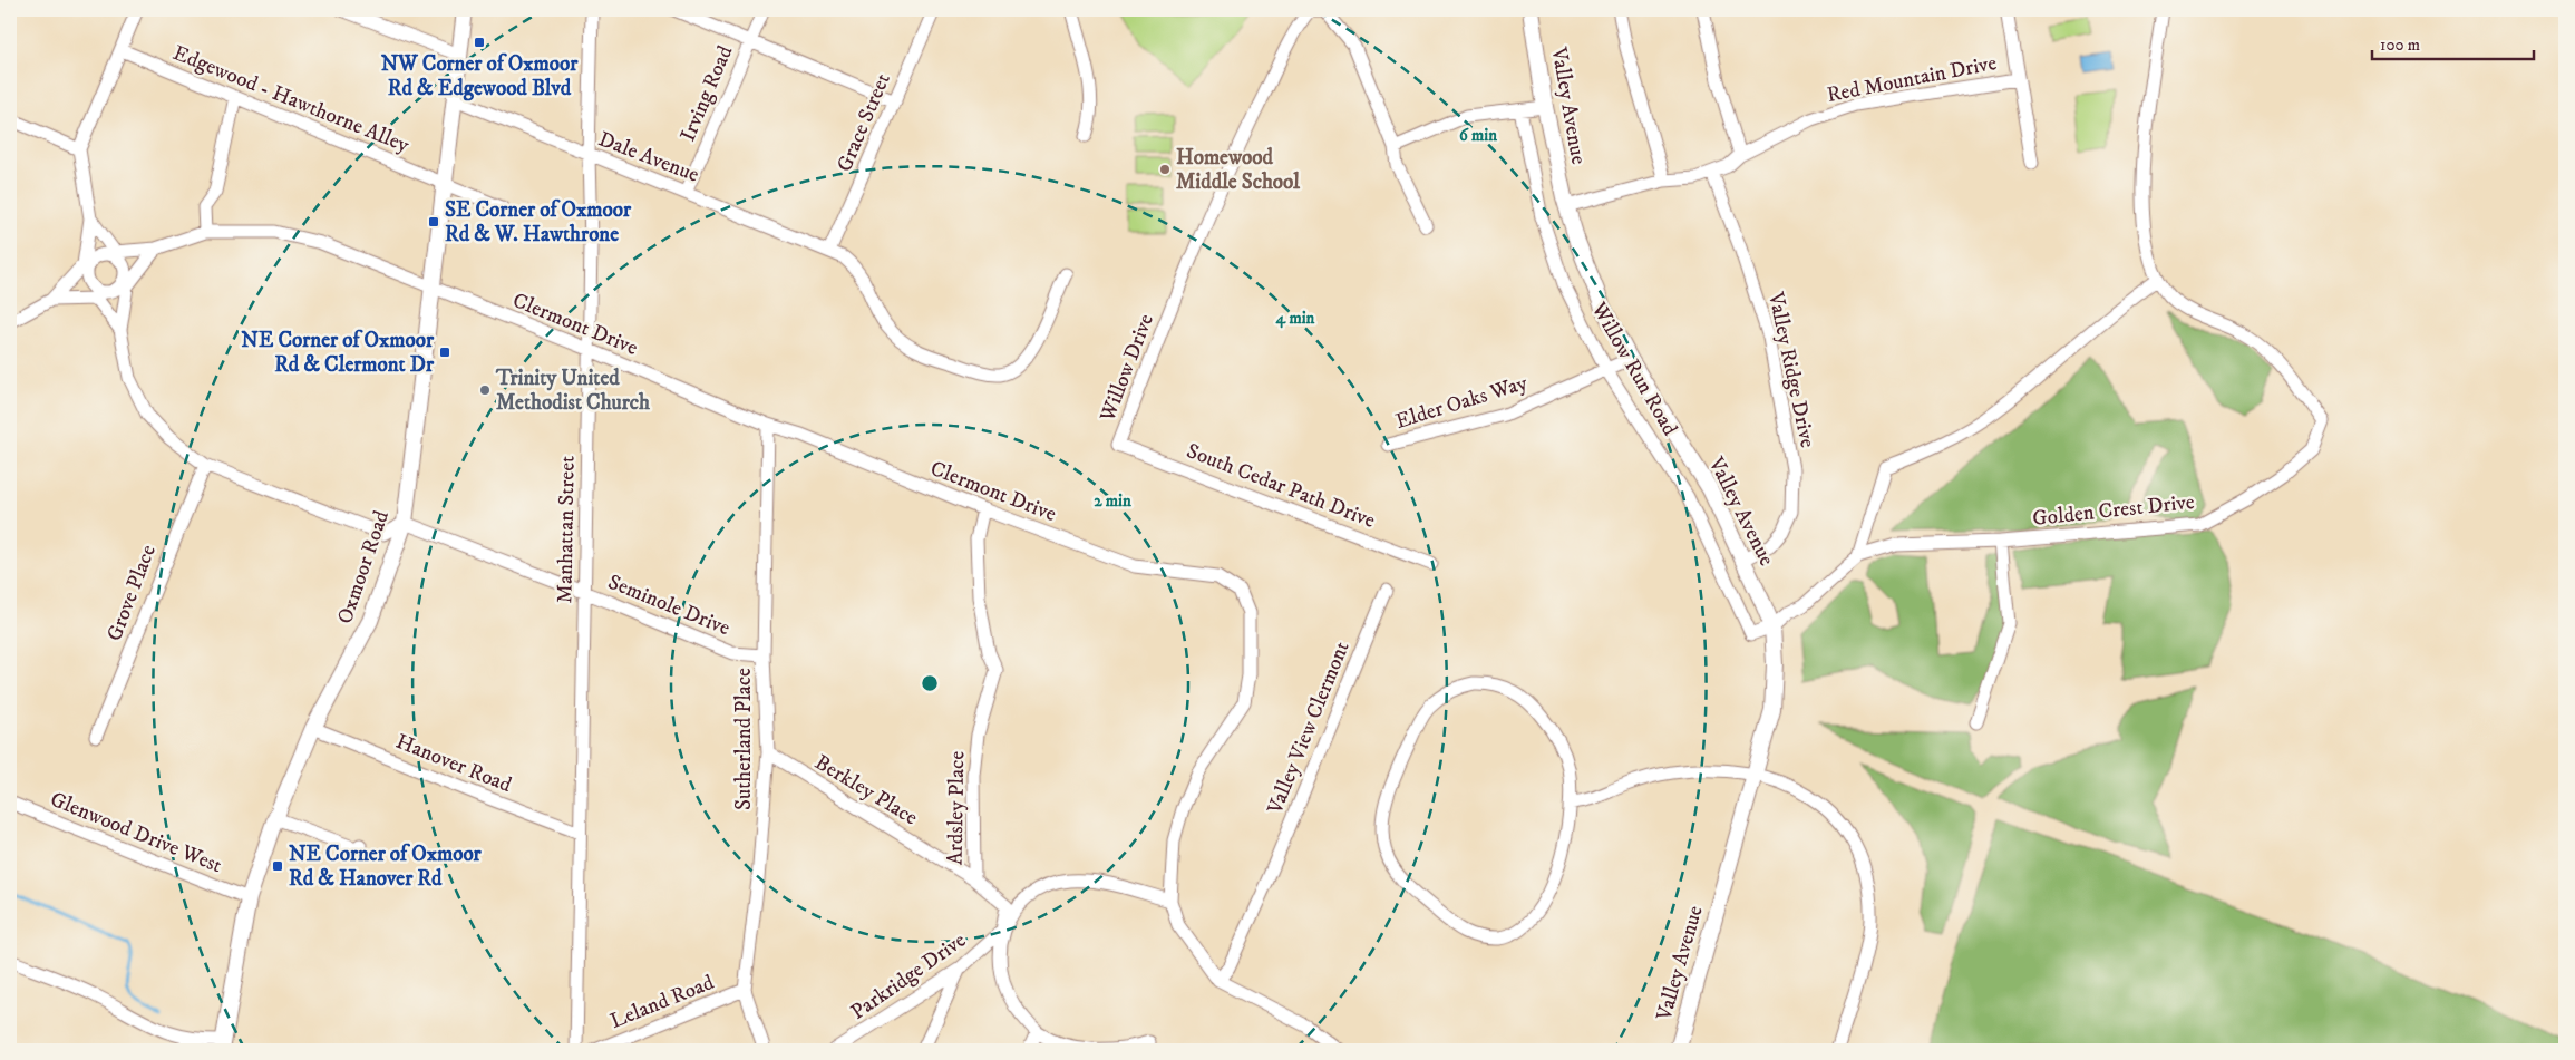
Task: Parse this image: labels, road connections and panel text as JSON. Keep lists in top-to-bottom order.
{
  "streets": {
    "main road": ["Valley Avenue", "Oxmoor Road"],
    "street": [
      "Red Mountain Drive",
      "Irving Road",
      "Edgewood - Hawthorne Alley",
      "Grace Street",
      "Dale Avenue",
      "Clermont Drive",
      "Willow Drive",
      "Willow Run Road",
      "Valley Ridge Drive",
      "Elder Oaks Way",
      "South Cedar Path Drive",
      "Golden Crest Drive",
      "Manhattan Street",
      "Grove Place",
      "Seminole Drive",
      "Valley View Clermont",
      "Sutherland Place",
      "Hanover Road",
      "Berkley Place",
      "Ardsley Place",
      "Glenwood Drive West",
      "Parkridge Drive",
      "Leland Road"
    ]
  },
  "crossings": [
    ["Red Mountain Drive", "Valley Avenue"],
    ["Red Mountain Drive", "Valley Ridge Drive"],
    ["Irving Road", "Dale Avenue"],
    ["Edgewood - Hawthorne Alley", "Oxmoor Road"],
    ["Valley Avenue", "Valley Ridge Drive"],
    ["Valley Avenue", "Elder Oaks Way"],
    ["Valley Avenue", "Golden Crest Drive"],
    ["Grace Street", "Dale Avenue"],
    ["Dale Avenue", "Manhattan Street"],
    ["Dale Avenue", "Oxmoor Road"],
    ["Clermont Drive", "Manhattan Street"],
    ["Clermont Drive", "Oxmoor Road"],
    ["Clermont Drive", "Valley View Clermont"],
    ["Clermont Drive", "Sutherland Place"],
    ["Clermont Drive", "Ardsley Place"],
    ["Willow Drive", "South Cedar Path Drive"],
    ["Willow Run Road", "Elder Oaks Way"],
    ["Willow Run Road", "Golden Crest Drive"],
    ["Manhattan Street", "Seminole Drive"],
    ["Manhattan Street", "Hanover Road"],
    ["Oxmoor Road", "Seminole Drive"],
    ["Oxmoor Road", "Hanover Road"],
    ["Oxmoor Road", "Glenwood Drive West"],
    ["Seminole Drive", "Sutherland Place"],
    ["Sutherland Place", "Berkley Place"],
    ["Sutherland Place", "Leland Road"],
    ["Berkley Place", "Ardsley Place"],
    ["Berkley Place", "Parkridge Drive"]
  ],
  "places": {
    "transit": [
      "NW Corner of Oxmoor Rd & Edgewood Blvd",
      "SE Corner of Oxmoor Rd & W. Hawthrone",
      "NE Corner of Oxmoor Rd & Clermont Dr",
      "NE Corner of Oxmoor Rd & Hanover Rd"
    ],
    "other": ["Homewood Middle School", "Trinity United Methodist Church"]
  },
  "scale_bar": "100 m",
  "rings": ["6 min", "4 min", "2 min"]
}
